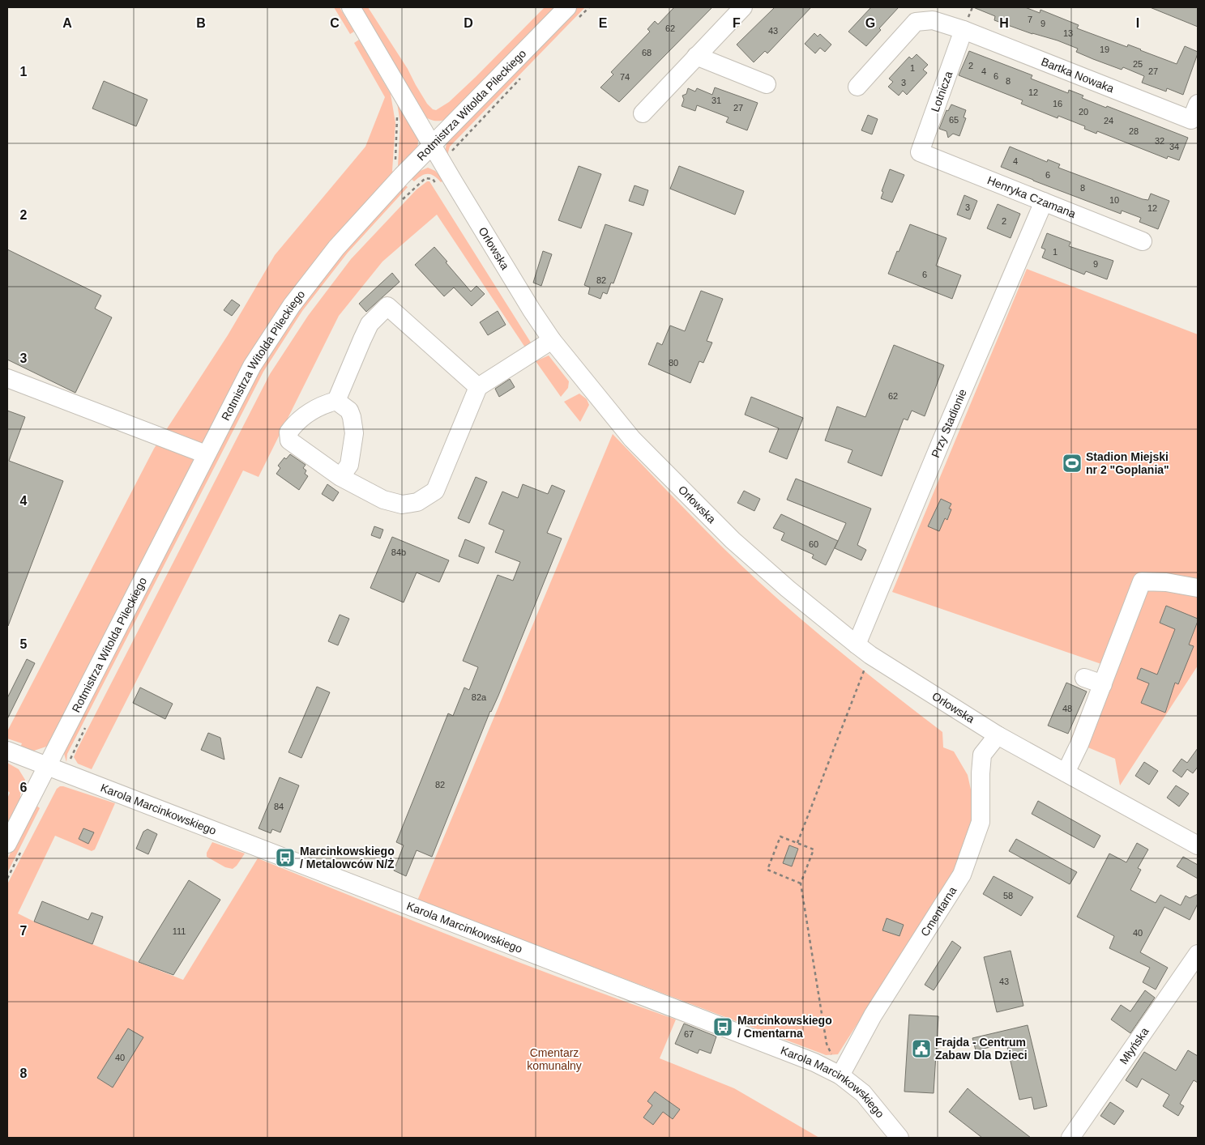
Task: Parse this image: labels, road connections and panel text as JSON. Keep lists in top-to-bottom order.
{
  "streets": {
    "street": [
      "Bartka Nowaka",
      "Lotnicza",
      "Rotmistrza Witolda Pileckiego",
      "Henryka Czamana",
      "Orłowska",
      "Przy Stadionie",
      "Karola Marcinkowskiego",
      "Cmentarna",
      "Młyńska"
    ]
  },
  "crossings": [
    ["Bartka Nowaka", "Lotnicza"],
    ["Lotnicza", "Henryka Czamana"],
    ["Rotmistrza Witolda Pileckiego", "Orłowska"],
    ["Rotmistrza Witolda Pileckiego", "Karola Marcinkowskiego"],
    ["Henryka Czamana", "Przy Stadionie"],
    ["Orłowska", "Przy Stadionie"],
    ["Orłowska", "Cmentarna"],
    ["Karola Marcinkowskiego", "Cmentarna"]
  ],
  "parks": ["Cmentarz komunalny"],
  "places": {
    "sports": ["Stadion Miejski nr 2 \"Goplania\""],
    "bus stop": ["Marcinkowskiego / Metalowców N/Ż", "Marcinkowskiego / Cmentarna"],
    "public building": ["Frajda - Centrum Zabaw Dla Dzieci"]
  },
  "house_numbers": [
    "7",
    "9",
    "62",
    "43",
    "13",
    "19",
    "68",
    "25",
    "2",
    "1",
    "4",
    "27",
    "6",
    "74",
    "8",
    "3",
    "12",
    "31",
    "16",
    "27",
    "20",
    "65",
    "24",
    "28",
    "32",
    "34",
    "4",
    "6",
    "8",
    "10",
    "3",
    "12",
    "2",
    "1",
    "9",
    "6",
    "82",
    "80",
    "62",
    "60",
    "84b",
    "82a",
    "48",
    "82",
    "84",
    "58",
    "111",
    "40",
    "43",
    "67",
    "40"
  ],
  "grid": {
    "columns": [
      "A",
      "B",
      "C",
      "D",
      "E",
      "F",
      "G",
      "H",
      "I"
    ],
    "rows": [
      "1",
      "2",
      "3",
      "4",
      "5",
      "6",
      "7",
      "8"
    ]
  }
}
